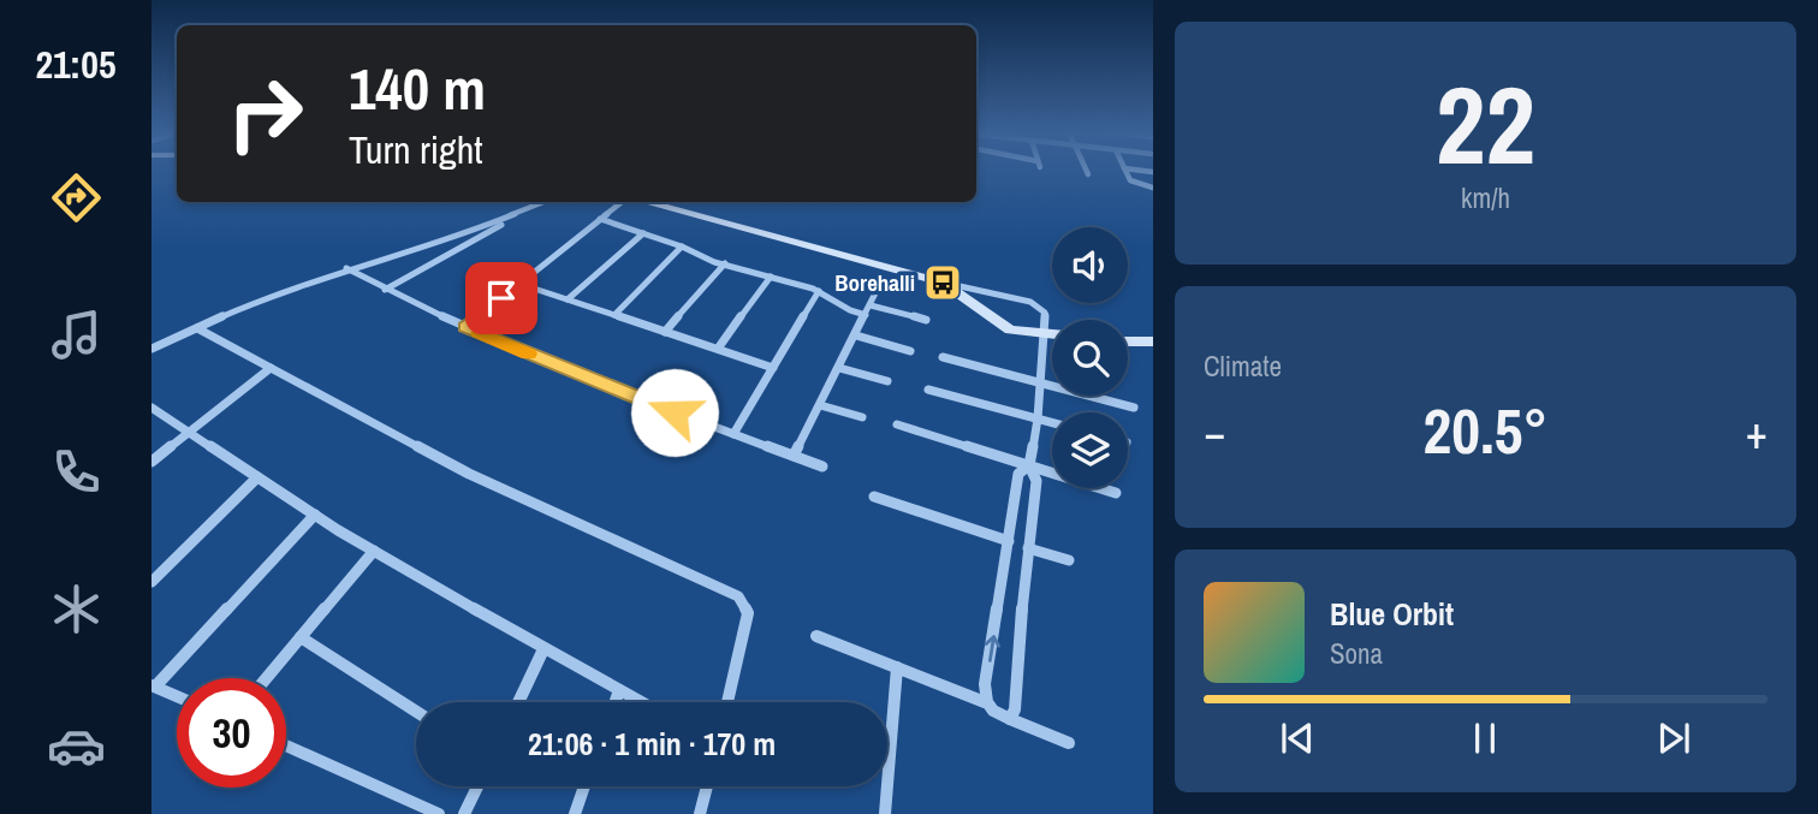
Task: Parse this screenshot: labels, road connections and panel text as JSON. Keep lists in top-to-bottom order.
{
  "places": {
    "bus stop": ["Borehalli"]
  },
  "page": {
    "tabs": "21:05",
    "tile": [
      ["22", "km/h"],
      "Climate"
    ],
    "turn": ["140 m", "Turn right"],
    "heat": ["−", "20.5°", "+"],
    "song": ["Blue Orbit", "Sona"],
    "limit": "30",
    "trip": "21:06 · 1 min · 170 m"
  }
}
